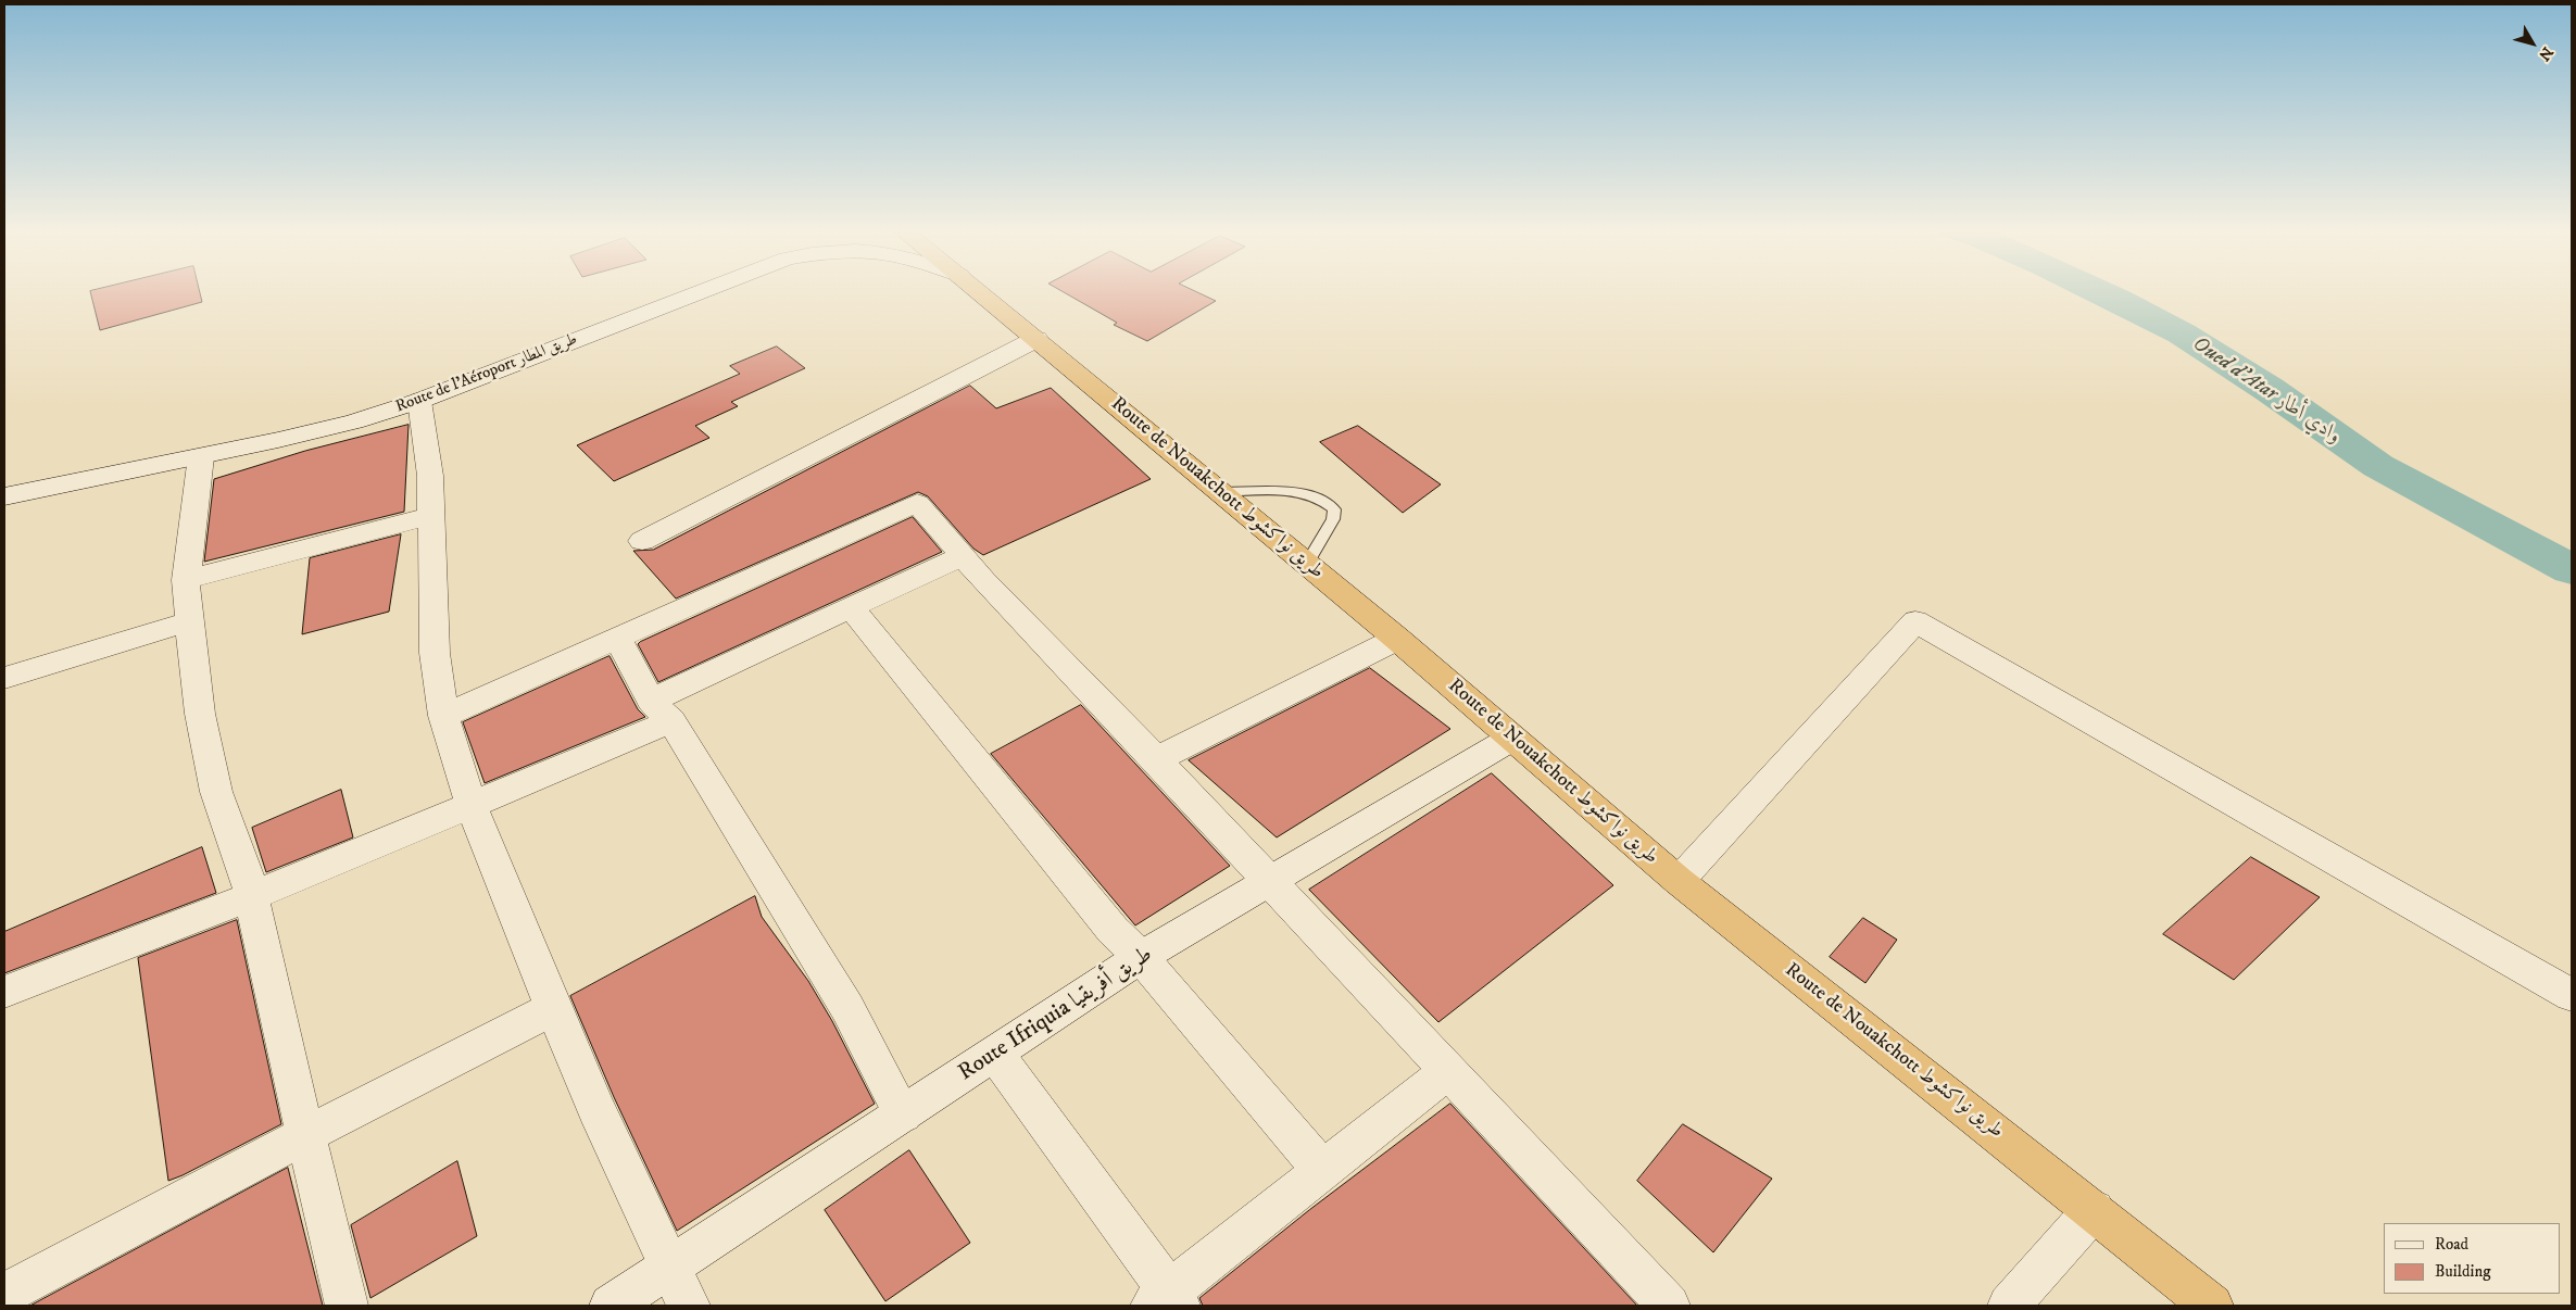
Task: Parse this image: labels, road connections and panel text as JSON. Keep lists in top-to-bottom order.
{
  "streets": {
    "highway": ["Route de Nouakchott طريق نواكشوط"],
    "street": ["Route de l'Aéroport طريق المطار", "Route Ifriquia طريق أفريقيا"]
  },
  "crossings": [
    ["Route de Nouakchott طريق نواكشوط", "Route Ifriquia طريق أفريقيا"]
  ],
  "water": ["Oued d'Atar وادي أطار"],
  "legend": ["Road", "Building"],
  "north": "bottom right"
}
